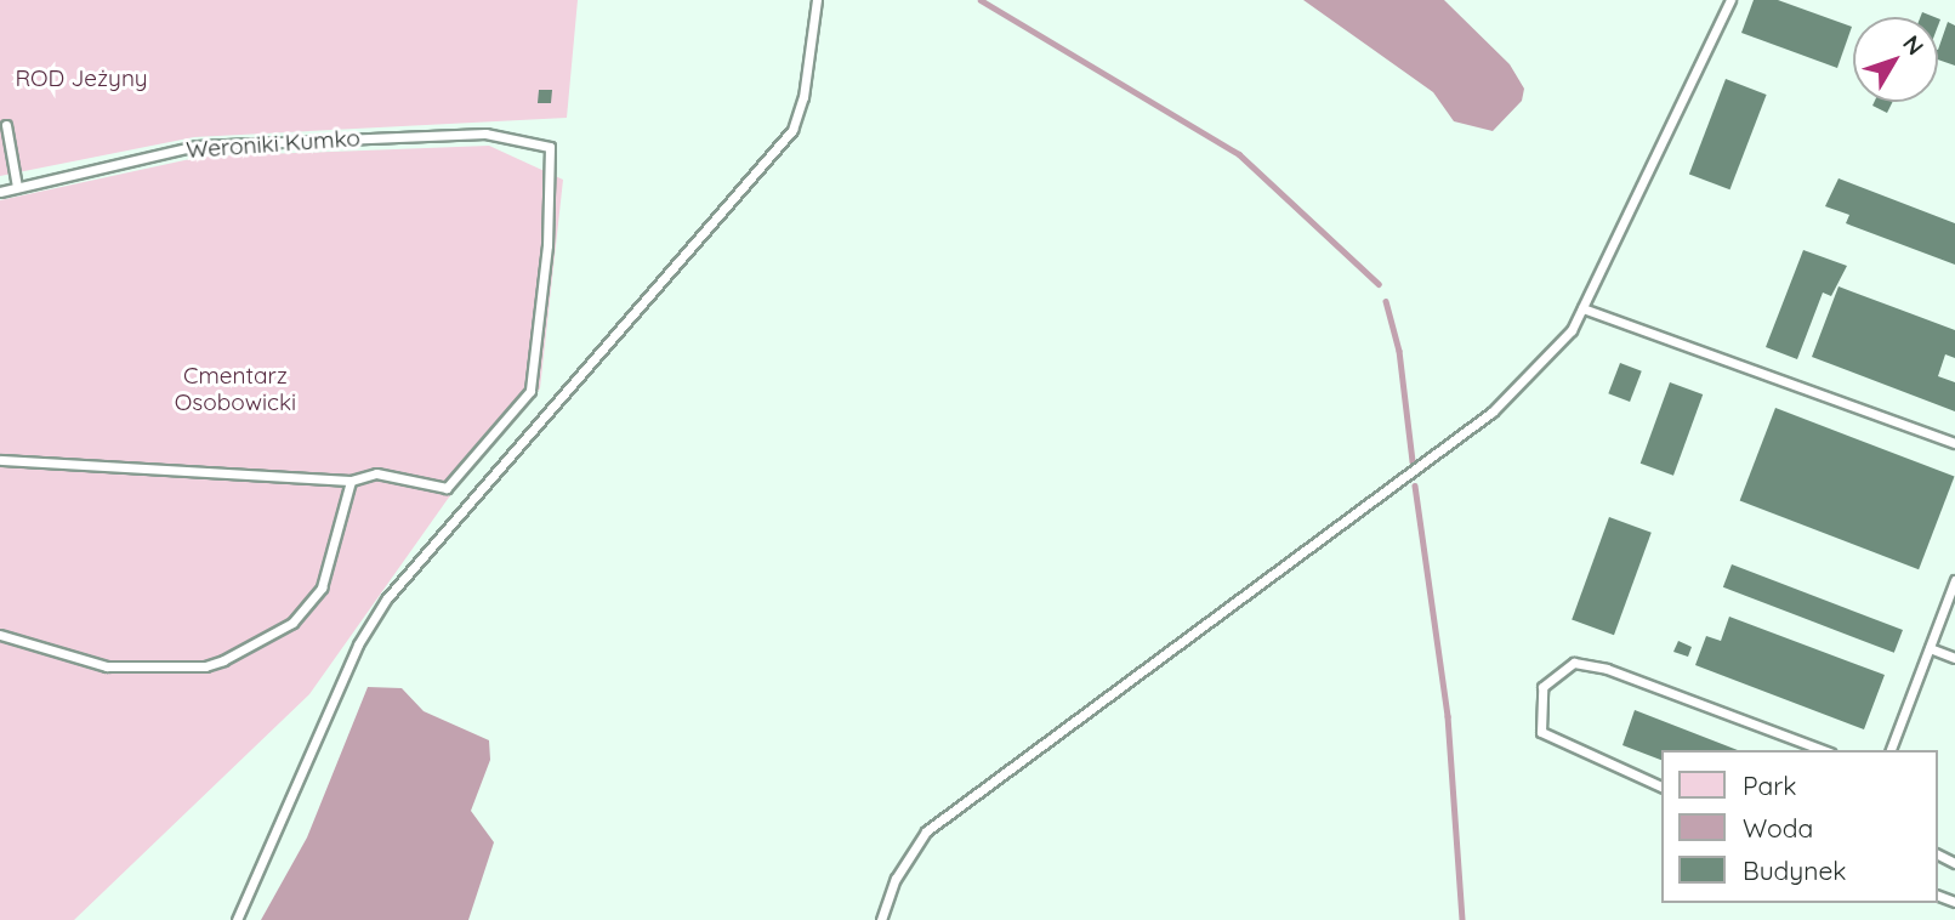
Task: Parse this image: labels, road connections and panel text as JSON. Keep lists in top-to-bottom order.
{
  "streets": {
    "lane": ["Weroniki Kumko"]
  },
  "parks": ["ROD Jeżyny", "Cmentarz Osobowicki"],
  "legend": ["Park", "Woda", "Budynek"],
  "north": "top right"
}
